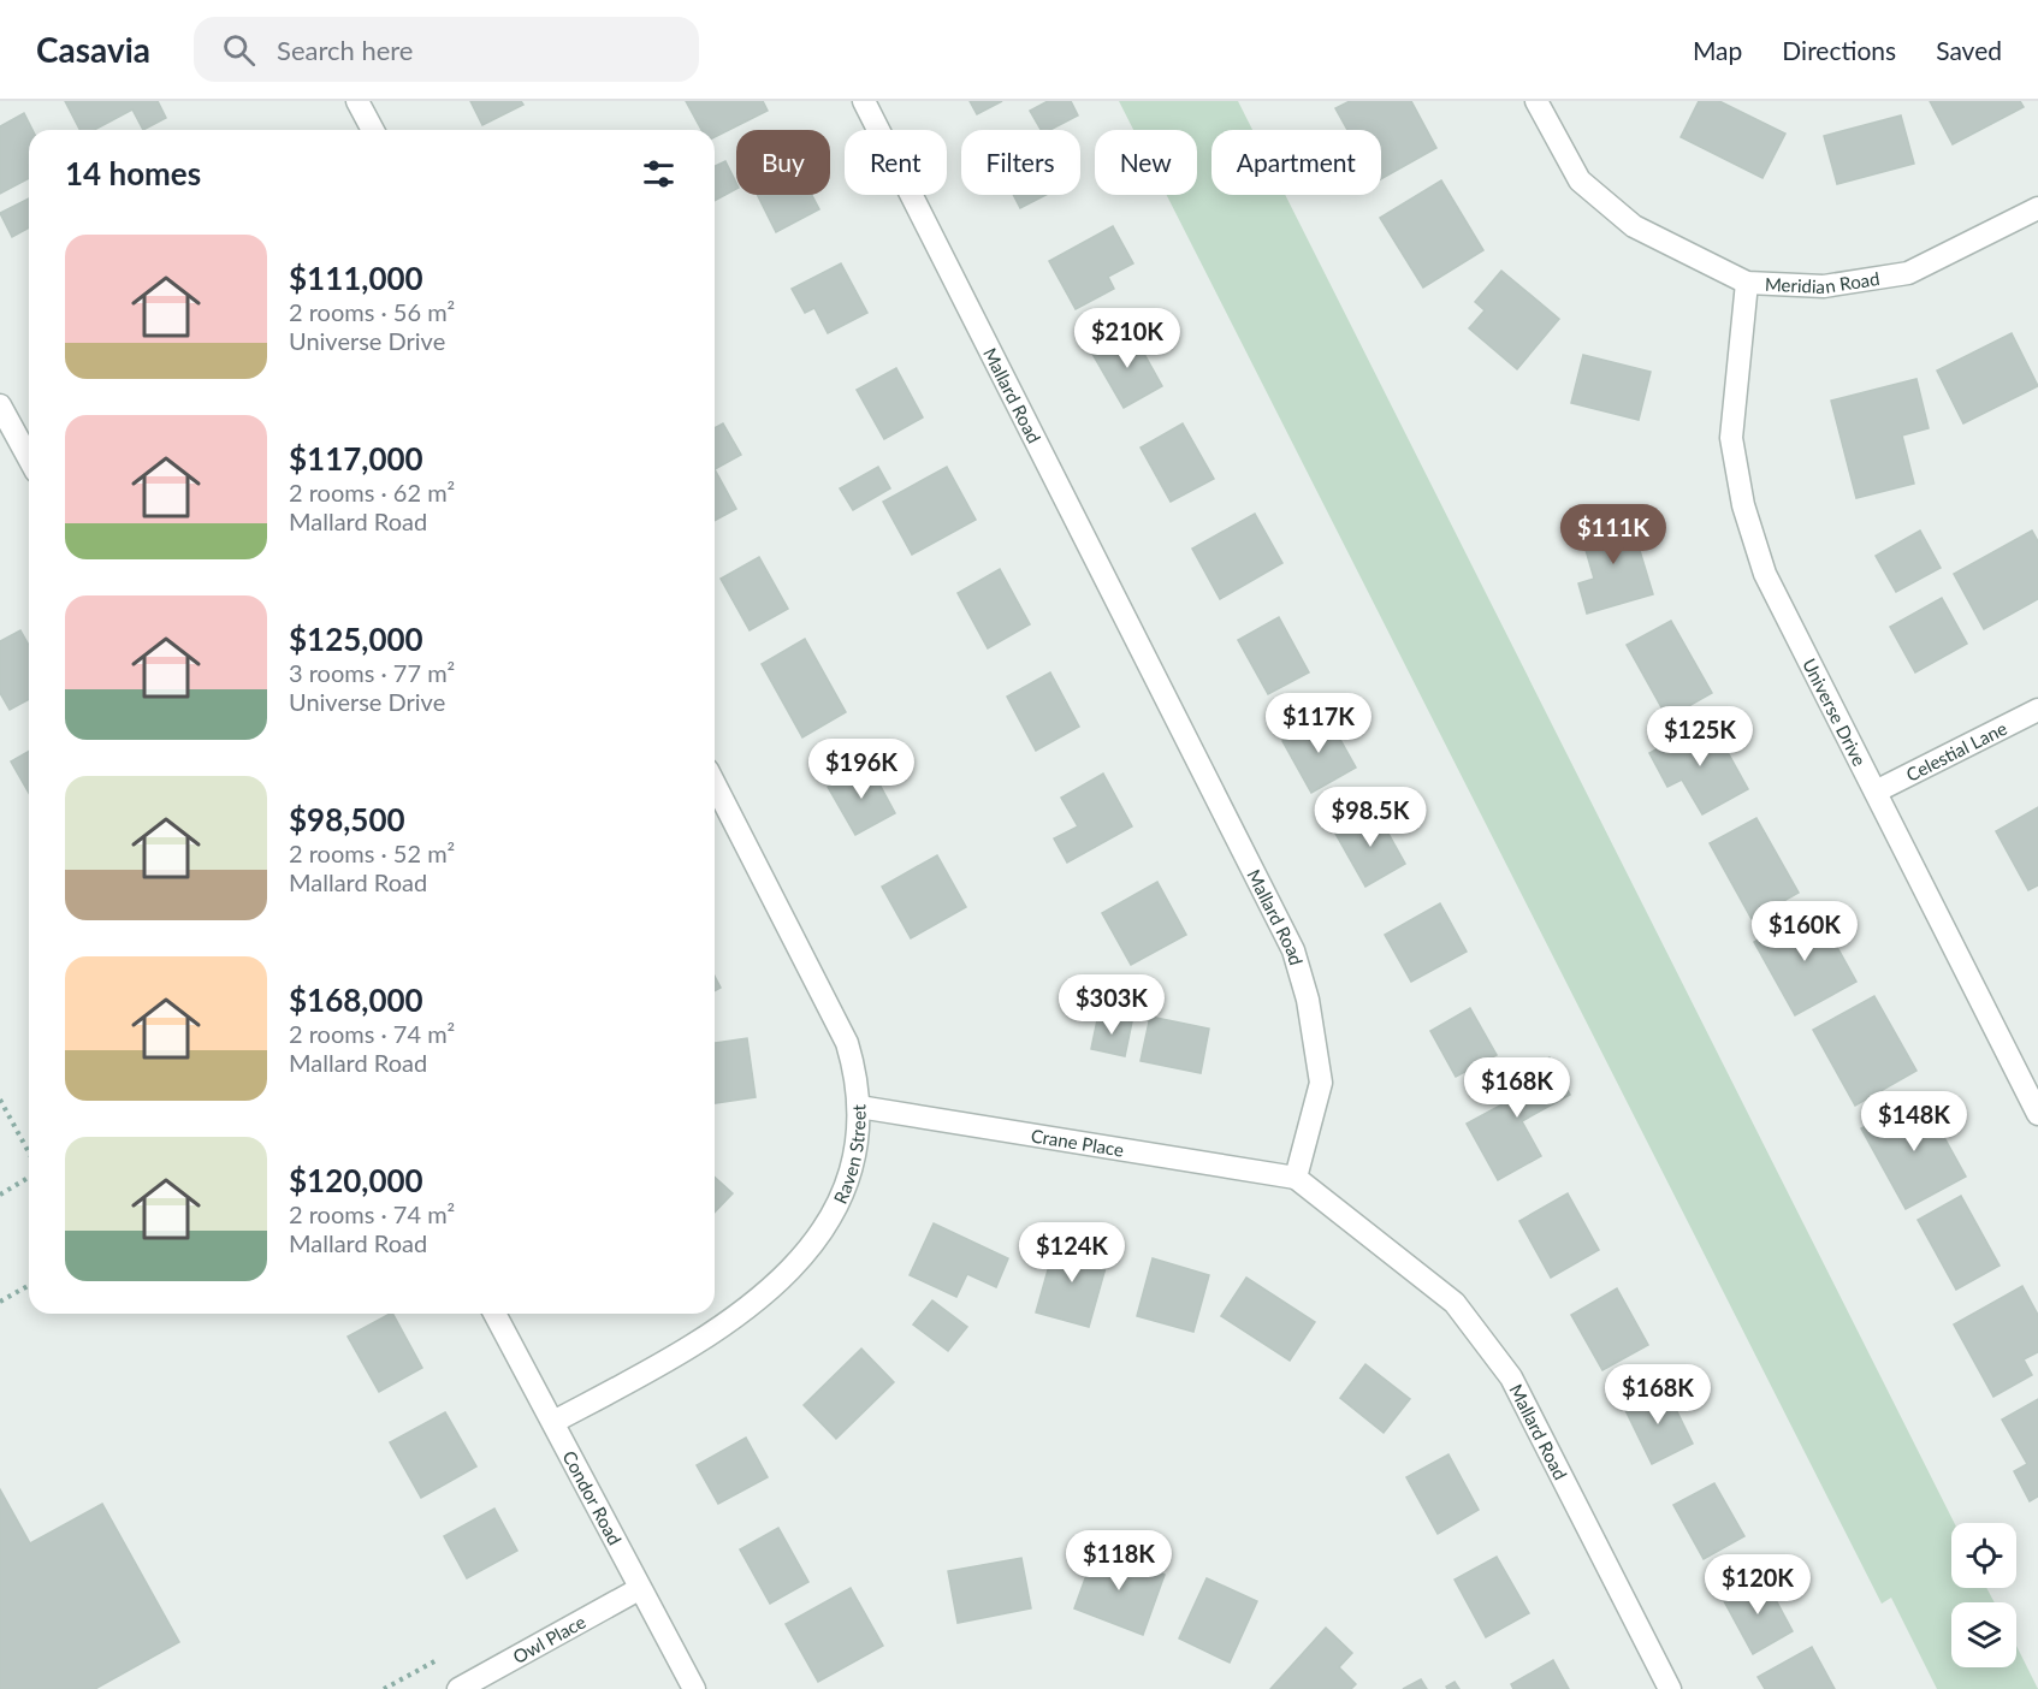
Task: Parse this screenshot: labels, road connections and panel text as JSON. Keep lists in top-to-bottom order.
{
  "streets": {
    "street": [
      "Meridian Road",
      "Mallard Road",
      "Universe Drive",
      "Celestial Lane",
      "Crane Place",
      "Raven Street",
      "Condor Road",
      "Owl Place"
    ]
  },
  "crossings": [
    ["Meridian Road", "Universe Drive"],
    ["Mallard Road", "Crane Place"],
    ["Universe Drive", "Celestial Lane"],
    ["Crane Place", "Raven Street"],
    ["Raven Street", "Condor Road"],
    ["Condor Road", "Owl Place"]
  ],
  "page": {
    "header": "Casavia",
    "search": "Search here",
    "nav": ["Map", "Directions", "Saved"],
    "chip": [
      "Buy",
      "Rent",
      "Filters",
      "New",
      "Apartment"
    ],
    "heading": "14 homes",
    "list": [
      {
        "name": "$111,000",
        "note": "2 rooms · 56 m² · Universe Drive"
      },
      {
        "name": "$117,000",
        "note": "2 rooms · 62 m² · Mallard Road"
      },
      {
        "name": "$125,000",
        "note": "3 rooms · 77 m² · Universe Drive"
      },
      {
        "name": "$98,500",
        "note": "2 rooms · 52 m² · Mallard Road"
      },
      {
        "name": "$168,000",
        "note": "2 rooms · 74 m² · Mallard Road"
      },
      {
        "name": "$120,000",
        "note": "2 rooms · 74 m² · Mallard Road"
      }
    ],
    "price": [
      "$210K",
      "$111K",
      "$117K",
      "$125K",
      "$196K",
      "$98.5K",
      "$160K",
      "$303K",
      "$168K",
      "$148K",
      "$124K",
      "$168K",
      "$118K",
      "$120K"
    ]
  }
}
